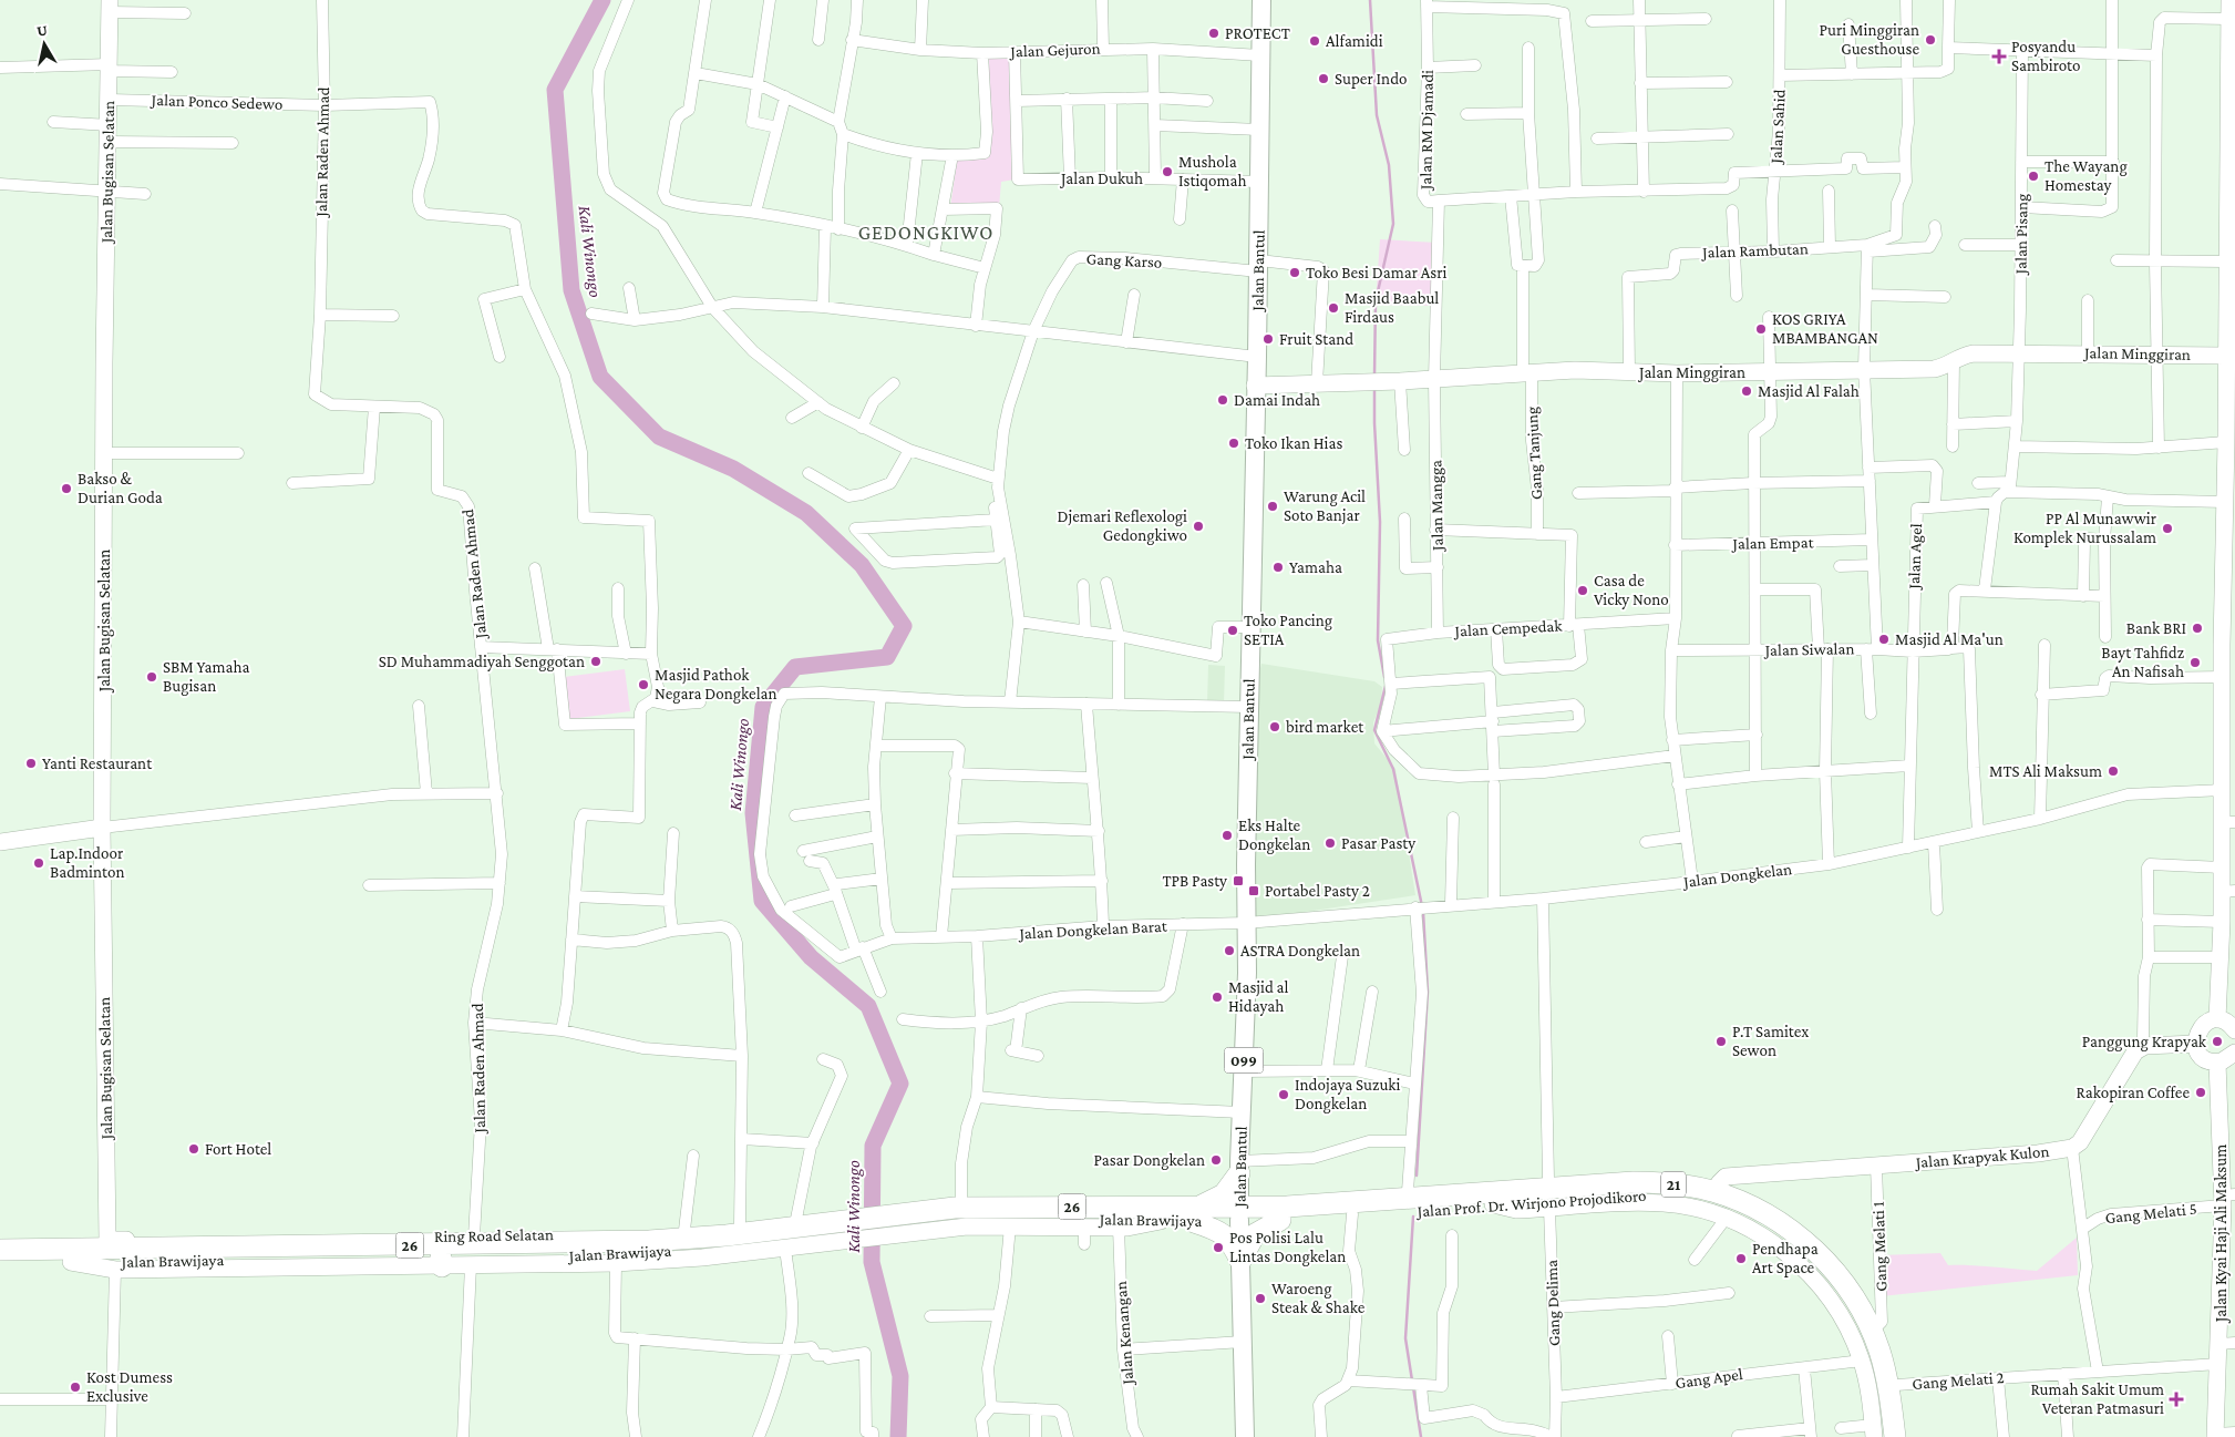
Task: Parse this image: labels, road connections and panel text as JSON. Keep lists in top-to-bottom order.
{
  "streets": {
    "highway": [
      "21",
      "Jalan Prof. Dr. Wirjono Projodikoro",
      "26",
      "Jalan Brawijaya",
      "Ring Road Selatan"
    ],
    "main road": ["Jalan Bantul", "099"],
    "street": [
      "Jalan Gejuron",
      "Jalan Ponco Sedewo",
      "Jalan Sahid",
      "Jalan RM Djamadi",
      "Jalan Raden Ahmad",
      "Jalan Bugisan Selatan",
      "Jalan Dukuh",
      "Jalan Pisang",
      "Jalan Rambutan",
      "Gang Karso",
      "Jalan Minggiran",
      "Gang Tanjung",
      "Jalan Mangga",
      "Jalan Empat",
      "Jalan Agel",
      "Jalan Cempedak",
      "Jalan Siwalan",
      "Jalan Dongkelan",
      "Jalan Dongkelan Barat",
      "Jalan Krapyak Kulon",
      "Gang Melati 5",
      "Jalan Kyai Haji Ali Maksum",
      "Gang Melati 1",
      "Gang Delima",
      "Jalan Kenangan",
      "Gang Apel",
      "Gang Melati 2"
    ]
  },
  "crossings": [
    ["Jalan Gejuron", "Jalan Bantul"],
    ["Jalan Ponco Sedewo", "Jalan Raden Ahmad"],
    ["Jalan Ponco Sedewo", "Jalan Bugisan Selatan"],
    ["Jalan Sahid", "Jalan Rambutan"],
    ["Jalan RM Djamadi", "Jalan Minggiran"],
    ["Jalan RM Djamadi", "Jalan Mangga"],
    ["Jalan Raden Ahmad", "Ring Road Selatan"],
    ["Jalan Bugisan Selatan", "Ring Road Selatan"],
    ["Jalan Dukuh", "Jalan Bantul"],
    ["Jalan Pisang", "Jalan Minggiran"],
    ["Jalan Rambutan", "Jalan Minggiran"],
    ["Gang Karso", "Jalan Bantul"],
    ["Jalan Bantul", "Jalan Minggiran"],
    ["Jalan Bantul", "Jalan Dongkelan"],
    ["Jalan Bantul", "Jalan Dongkelan Barat"],
    ["Jalan Bantul", "Jalan Prof. Dr. Wirjono Projodikoro"],
    ["Jalan Bantul", "Jalan Brawijaya"],
    ["Jalan Minggiran", "Gang Tanjung"],
    ["Jalan Minggiran", "Jalan Mangga"],
    ["Jalan Mangga", "Jalan Cempedak"],
    ["Jalan Agel", "Jalan Siwalan"],
    ["Jalan Dongkelan", "Jalan Dongkelan Barat"],
    ["Jalan Krapyak Kulon", "Gang Melati 1"],
    ["21", "Jalan Prof. Dr. Wirjono Projodikoro"],
    ["Jalan Prof. Dr. Wirjono Projodikoro", "Jalan Brawijaya"],
    ["Gang Melati 5", "Jalan Kyai Haji Ali Maksum"],
    ["Jalan Brawijaya", "Ring Road Selatan"],
    ["Jalan Kyai Haji Ali Maksum", "Gang Melati 2"],
    ["Gang Delima", "Gang Apel"]
  ],
  "districts": ["GEDONGKIWO"],
  "water": ["Kali Winongo"],
  "places": {
    "other": [
      "PROTECT",
      "Puri Minggiran Guesthouse",
      "Alfamidi",
      "Super Indo",
      "Mushola Istiqomah",
      "The Wayang Homestay",
      "Toko Besi Damar Asri",
      "Masjid Baabul Firdaus",
      "KOS GRIYA MBAMBANGAN",
      "Fruit Stand",
      "Masjid Al Falah",
      "Damai Indah",
      "Toko Ikan Hias",
      "Bakso & Durian Goda",
      "Warung Acil Soto Banjar",
      "Djemari Reflexologi Gedongkiwo",
      "PP Al Munawwir Komplek Nurussalam",
      "Yamaha",
      "Casa de Vicky Nono",
      "Bank BRI",
      "Toko Pancing SETIA",
      "Masjid Al Ma'un",
      "SD Muhammadiyah Senggotan",
      "Bayt Tahfidz An Nafisah",
      "SBM Yamaha Bugisan",
      "Masjid Pathok Negara Dongkelan",
      "bird market",
      "Yanti Restaurant",
      "MTS Ali Maksum",
      "Eks Halte Dongkelan",
      "Pasar Pasty",
      "Lap.Indoor Badminton",
      "ASTRA Dongkelan",
      "Masjid al Hidayah",
      "P.T Samitex Sewon",
      "Panggung Krapyak",
      "Rakopiran Coffee",
      "Indojaya Suzuki Dongkelan",
      "Fort Hotel",
      "Pasar Dongkelan",
      "Pos Polisi Lalu Lintas Dongkelan",
      "Pendhapa Art Space",
      "Waroeng Steak & Shake",
      "Kost Dumess Exclusive"
    ],
    "health": ["Posyandu Sambiroto", "Rumah Sakit Umum Veteran Patmasuri"],
    "transit": ["TPB Pasty", "Portabel Pasty 2"]
  },
  "north": "top"
}
